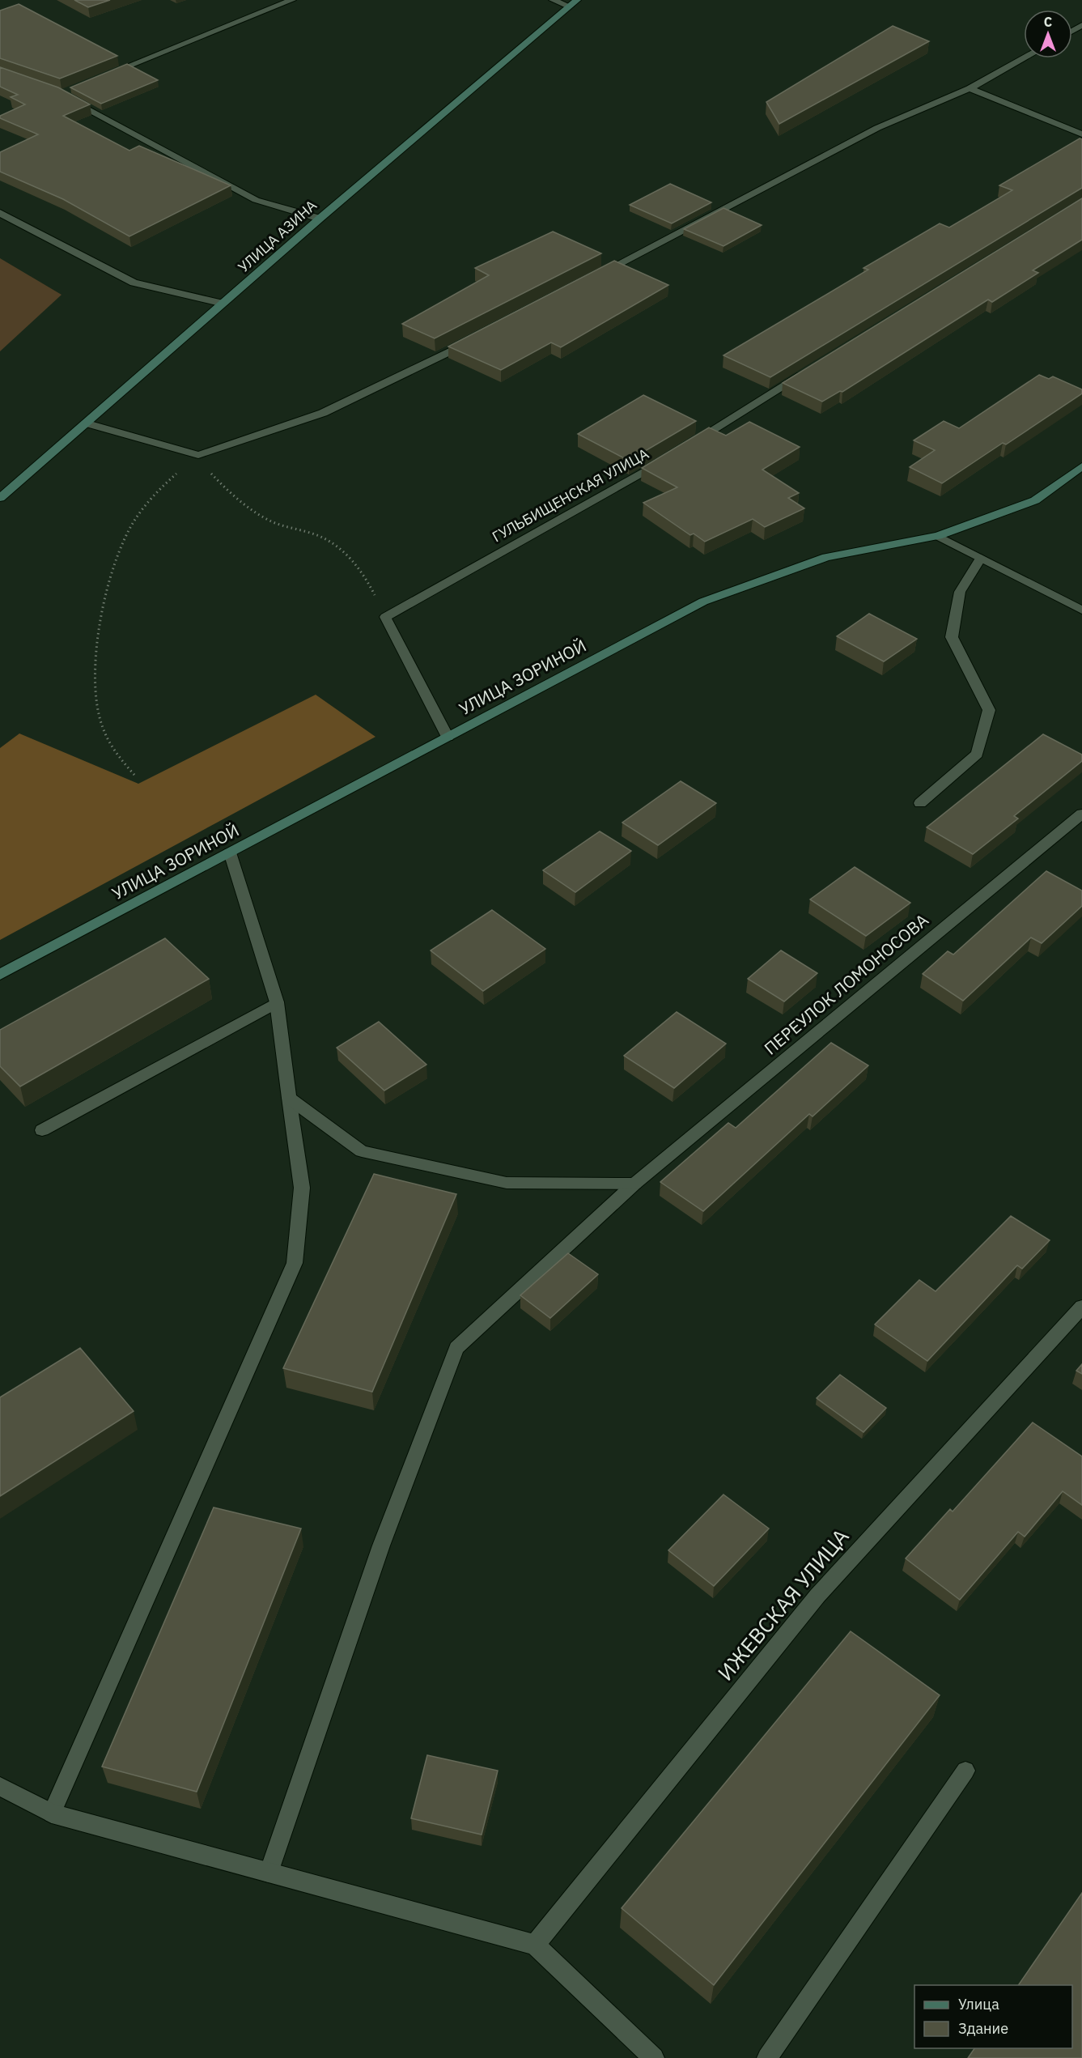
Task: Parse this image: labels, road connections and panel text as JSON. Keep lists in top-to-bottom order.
{
  "streets": {
    "main road": ["УЛИЦА АЗИНА", "УЛИЦА ЗОРИНОЙ"],
    "street": ["ГУЛЬБИЩЕНСКАЯ УЛИЦА", "ПЕРЕУЛОК ЛОМОНОСОВА", "ИЖЕВСКАЯ УЛИЦА"]
  },
  "legend": ["Улица", "Здание"],
  "north": "top"
}
